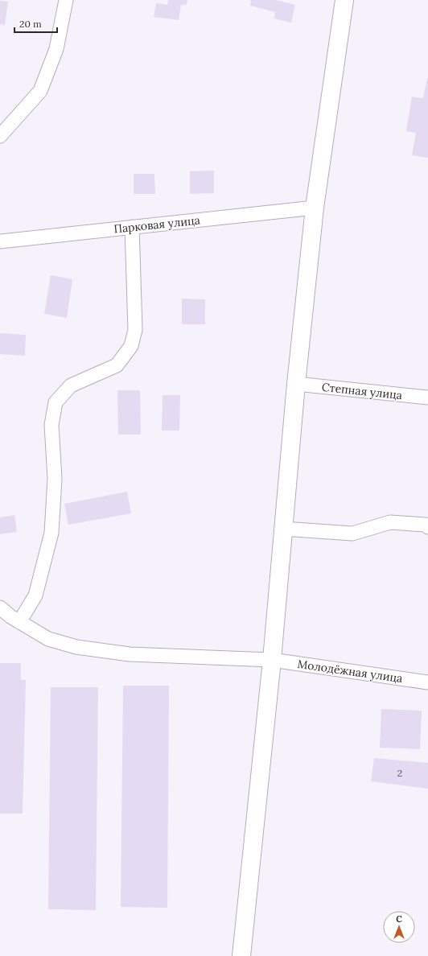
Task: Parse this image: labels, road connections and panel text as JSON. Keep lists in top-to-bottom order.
{
  "streets": {
    "street": ["Парковая улица", "Степная улица", "Молодёжная улица"]
  },
  "house_numbers": ["2"],
  "scale_bar": "20 m",
  "north": "top"
}
